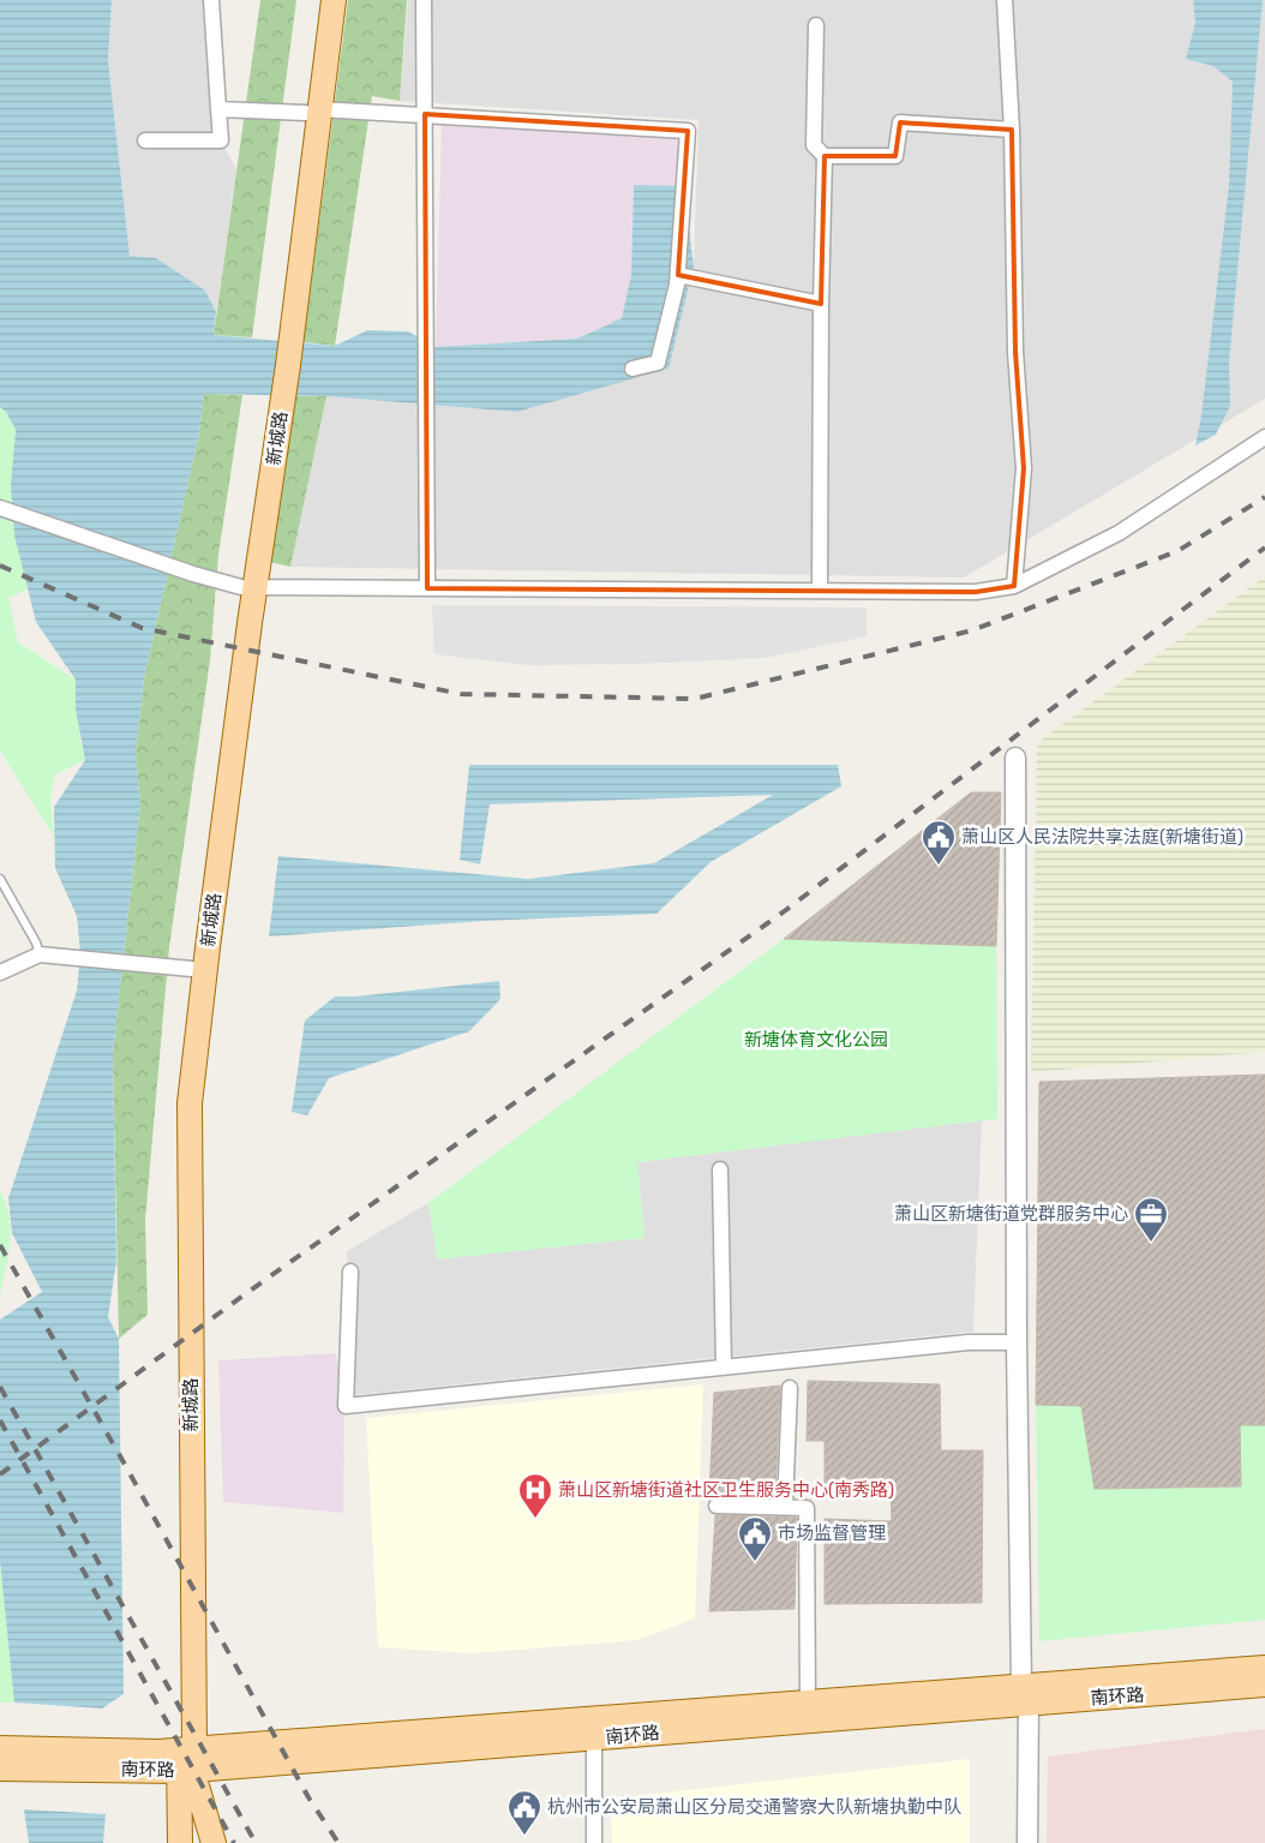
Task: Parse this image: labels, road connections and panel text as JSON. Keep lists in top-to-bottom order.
{
  "streets": {
    "main road": ["新城路", "南环路"]
  },
  "crossings": [
    ["新城路", "南环路"]
  ],
  "parks": ["新塘体育文化公园"],
  "places": {
    "public building": ["萧山区人民法院共享法庭(新塘街道)", "市场监督管理", "杭州市公安局萧山区分局交通警察大队新塘执勤中队"],
    "office": ["萧山区新塘街道党群服务中心"],
    "hospital": ["萧山区新塘街道社区卫生服务中心(南秀路)"]
  }
}
